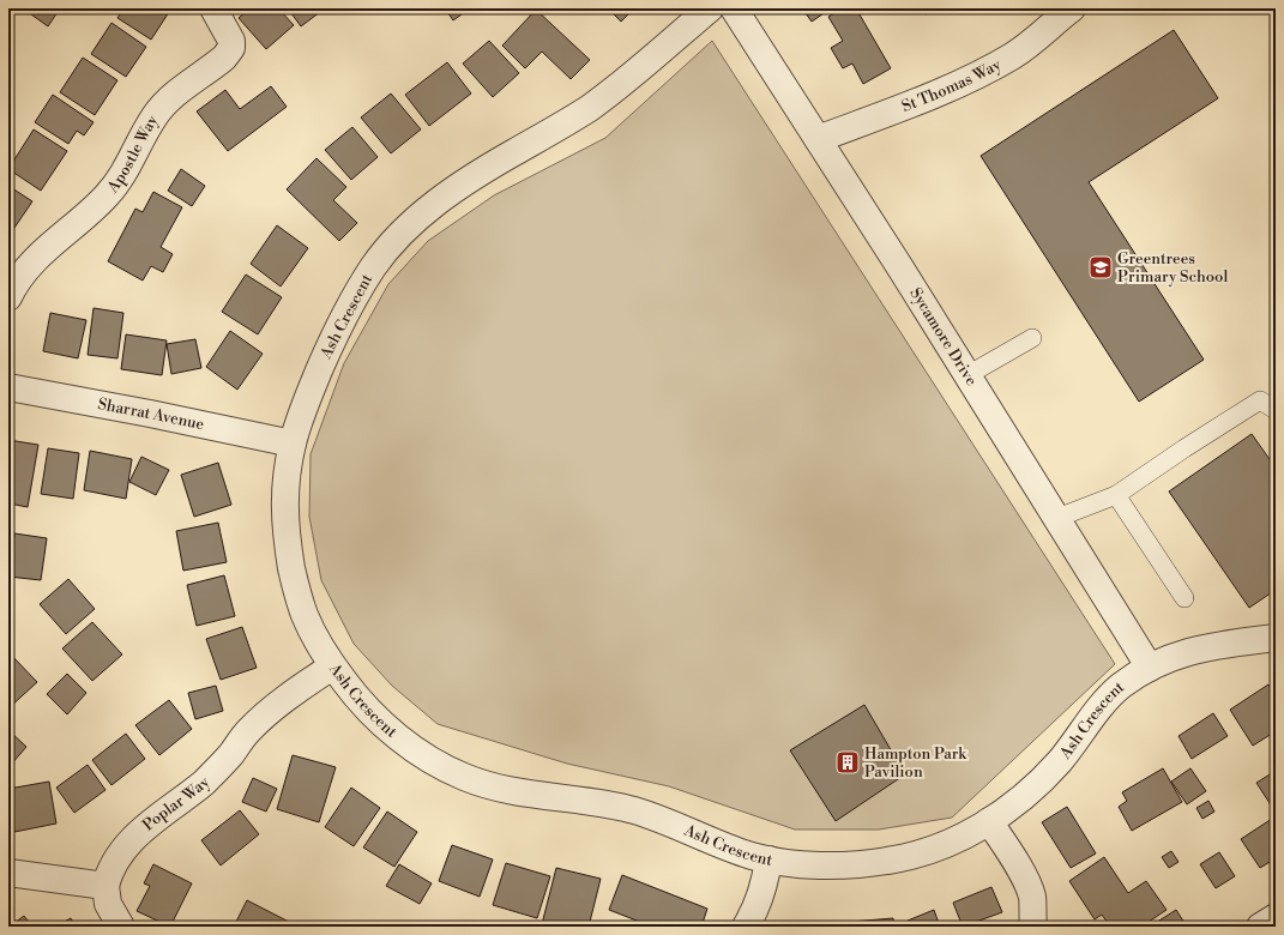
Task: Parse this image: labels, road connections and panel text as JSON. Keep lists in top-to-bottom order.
{
  "streets": {
    "street": [
      "St Thomas Way",
      "Apostle Way",
      "Ash Crescent",
      "Sycamore Drive",
      "Sharrat Avenue",
      "Poplar Way"
    ]
  },
  "crossings": [
    ["St Thomas Way", "Sycamore Drive"],
    ["Ash Crescent", "Sycamore Drive"],
    ["Ash Crescent", "Sharrat Avenue"],
    ["Ash Crescent", "Poplar Way"]
  ],
  "places": {
    "school or university": ["Greentrees Primary School"],
    "building": ["Hampton Park Pavilion"]
  }
}
